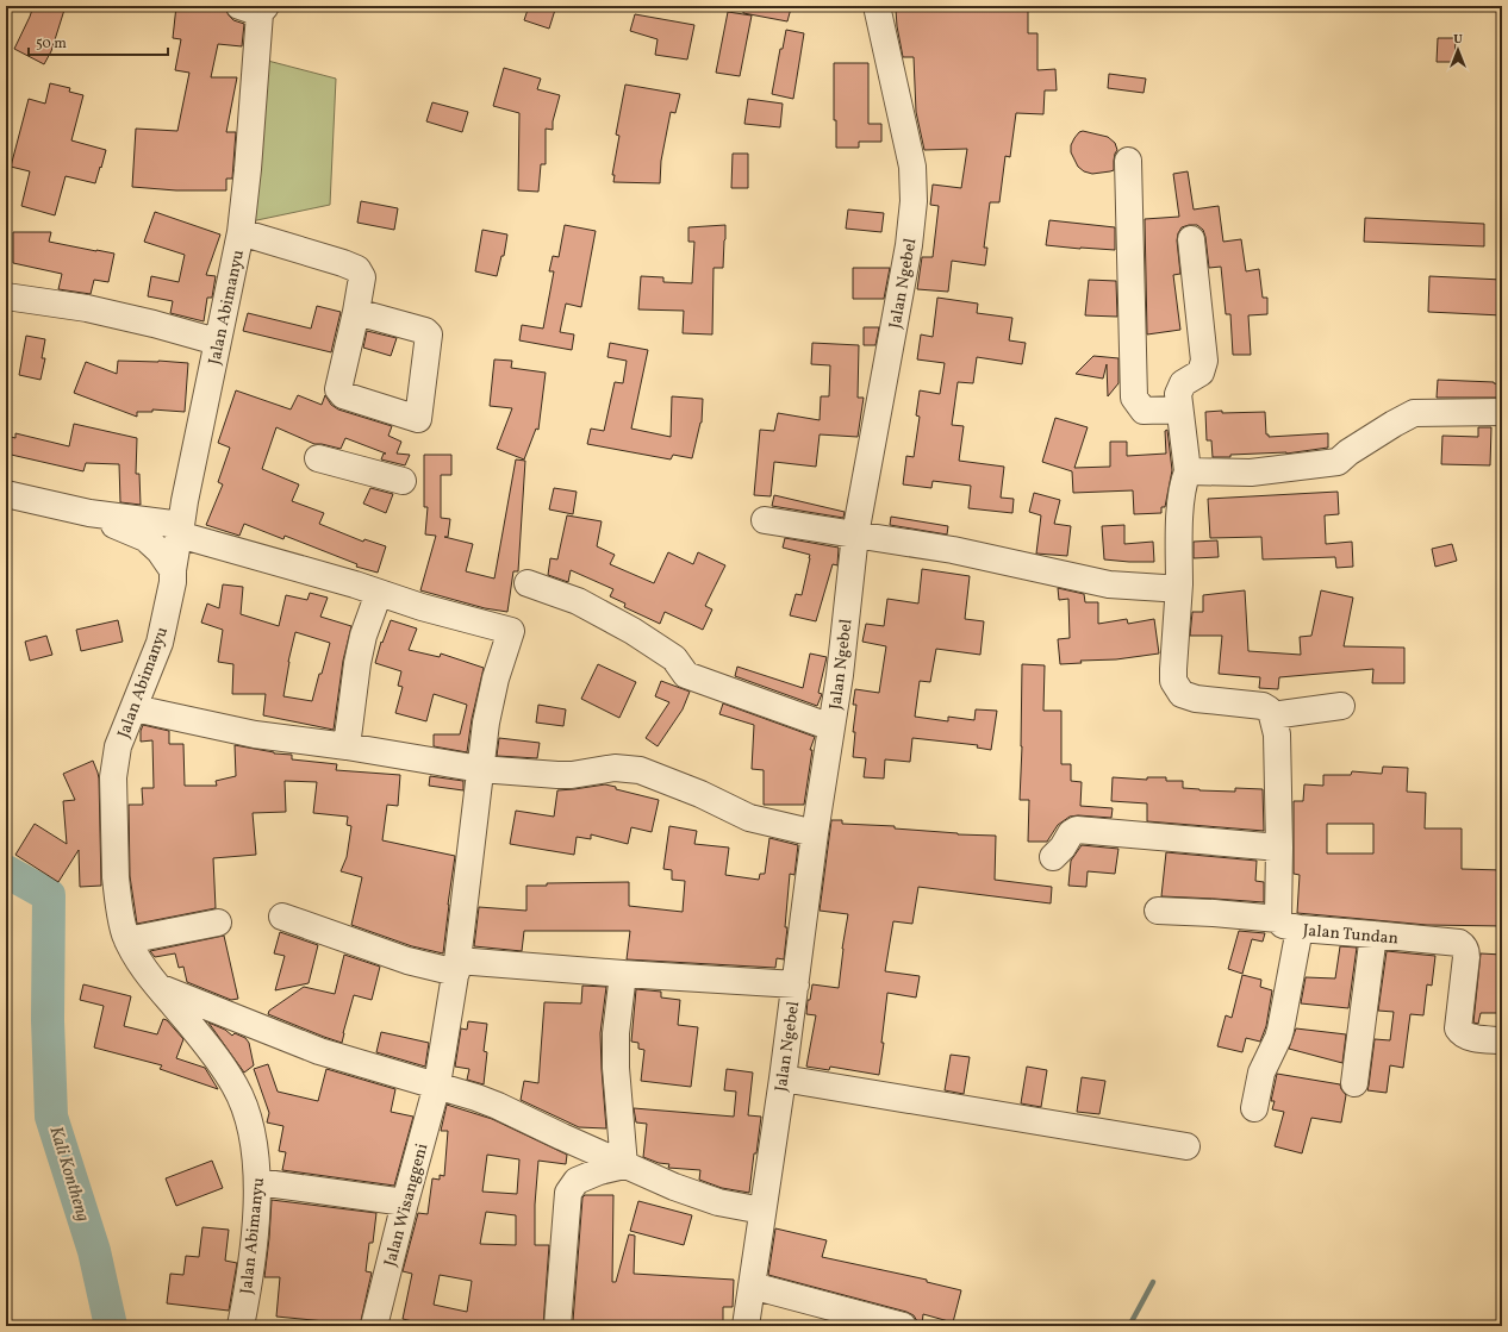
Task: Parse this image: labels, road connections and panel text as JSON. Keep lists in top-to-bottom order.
{
  "streets": {
    "street": [
      "Jalan Ngebel",
      "Jalan Abimanyu",
      "Jalan Tundan",
      "Jalan Wisanggeni"
    ]
  },
  "water": ["Kali Kontheng"],
  "scale_bar": "50 m",
  "north": "top"
}
